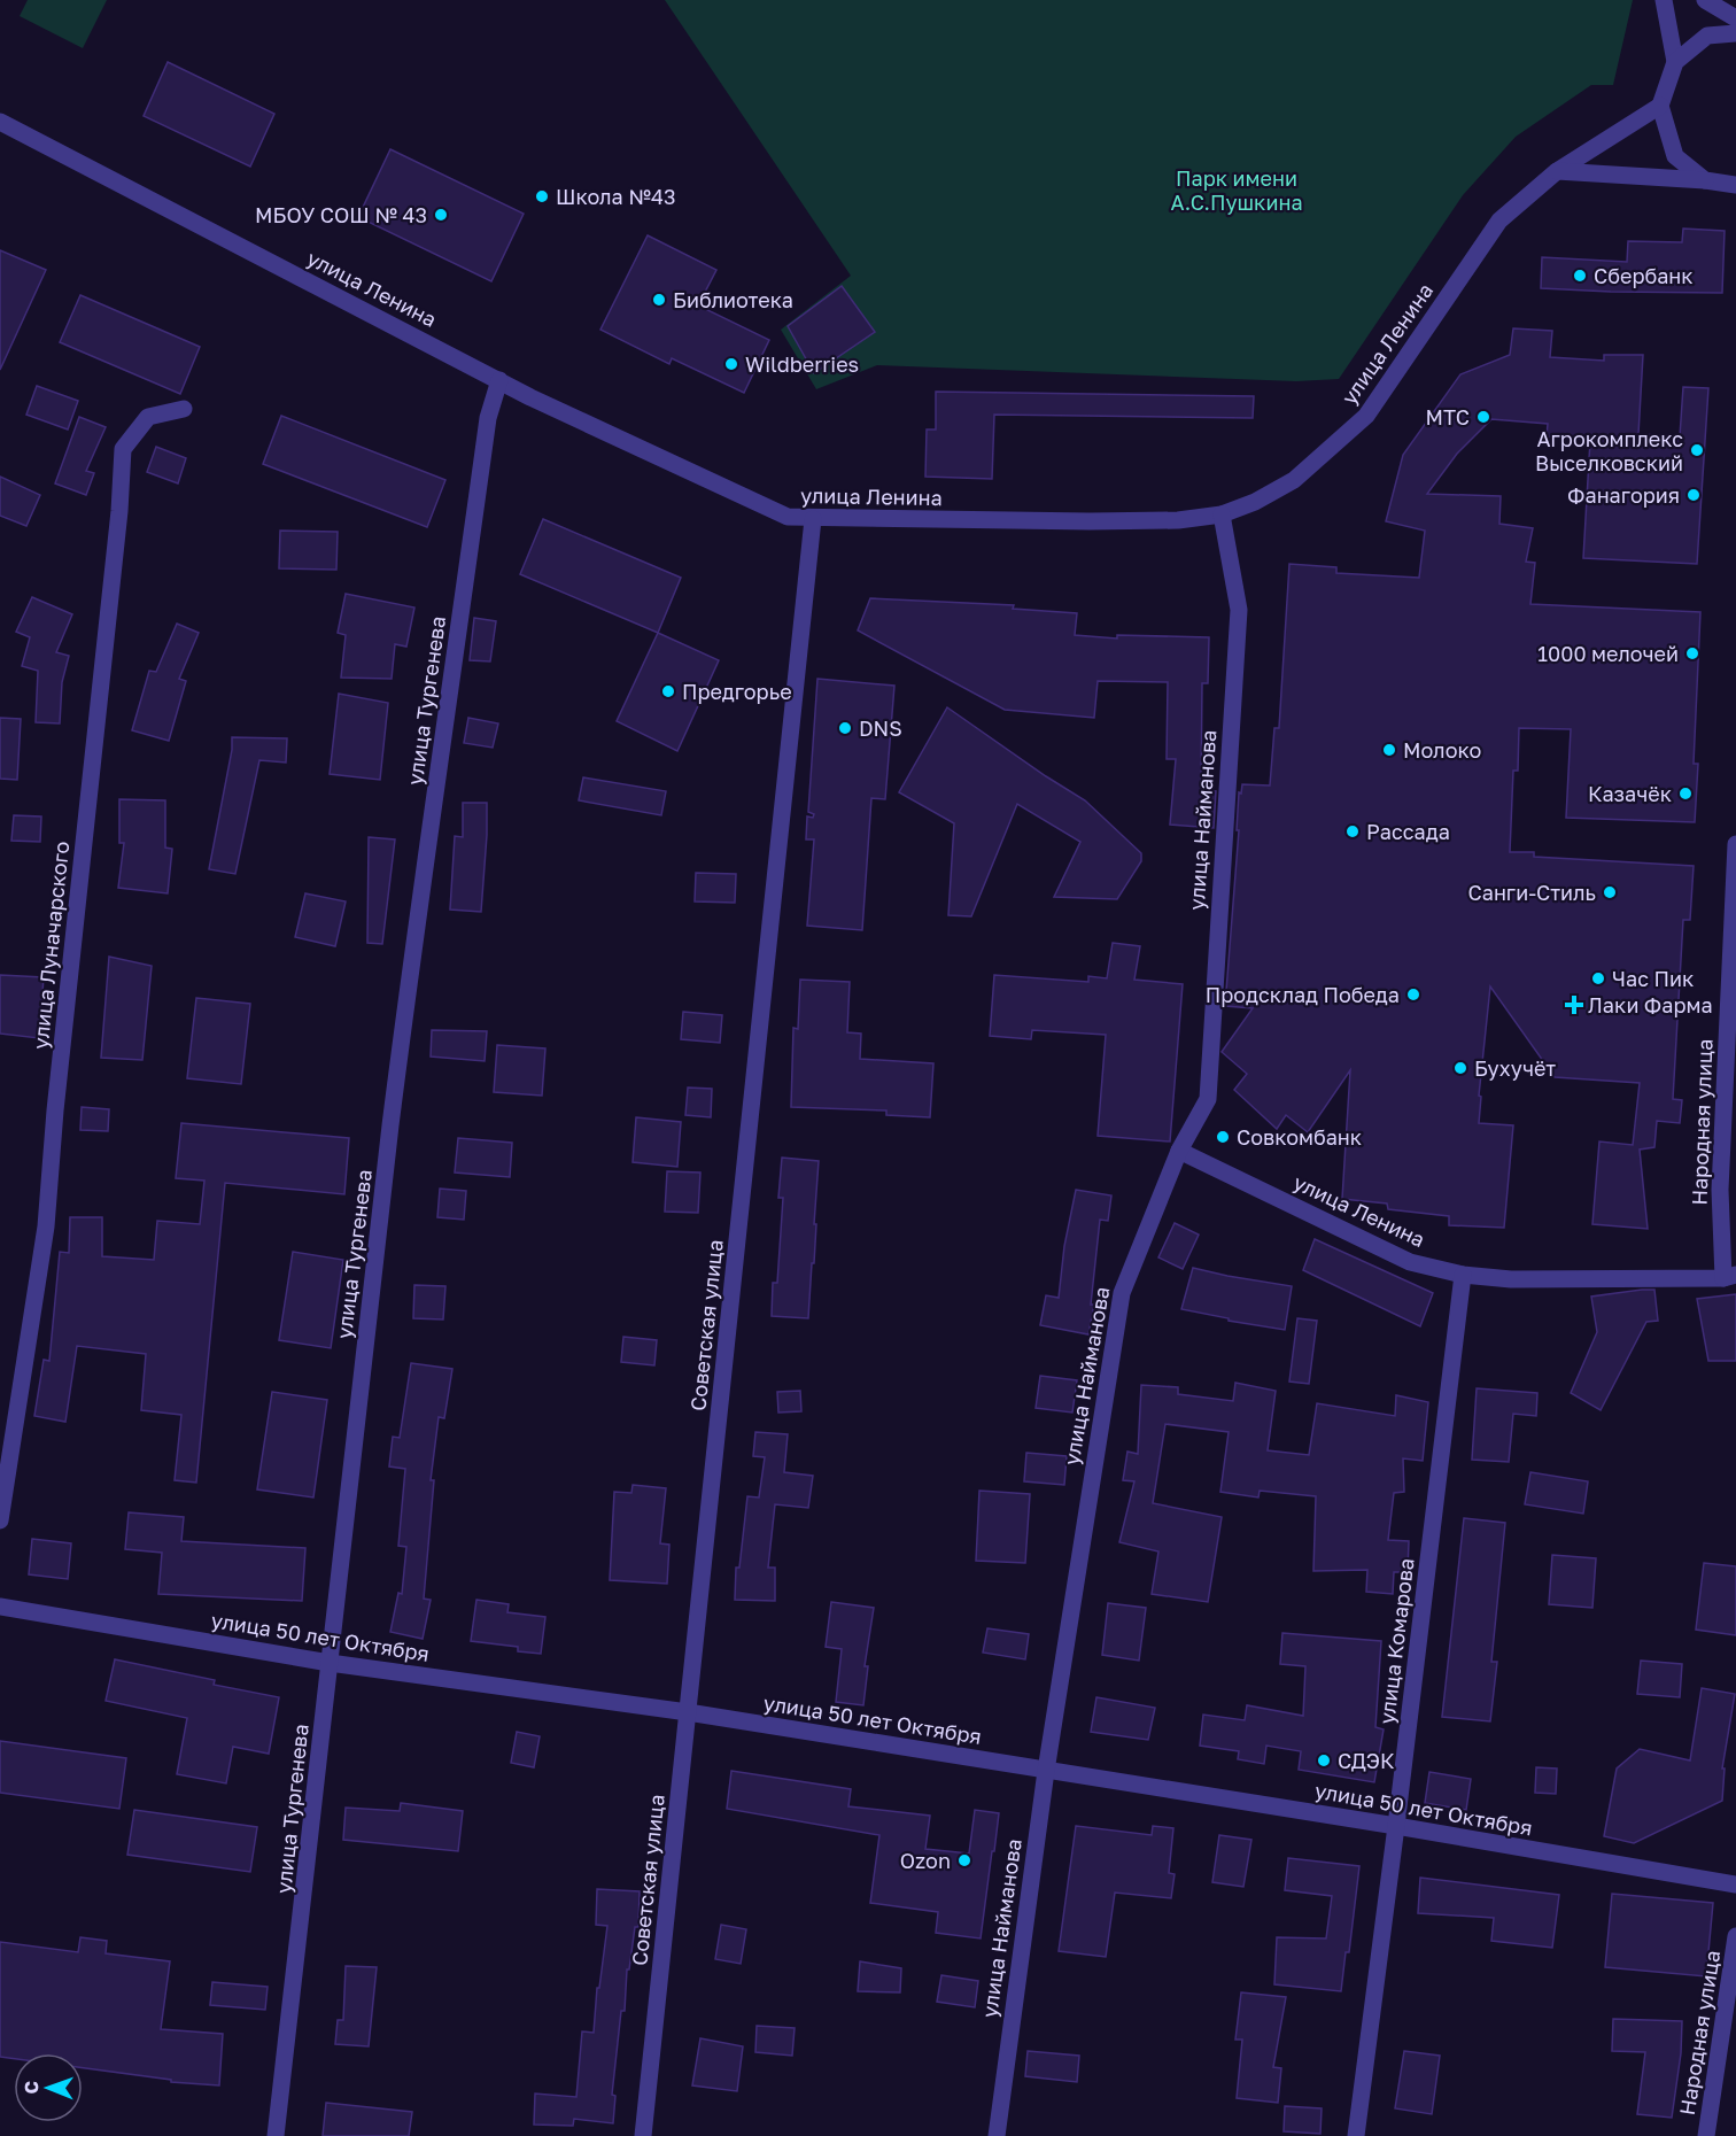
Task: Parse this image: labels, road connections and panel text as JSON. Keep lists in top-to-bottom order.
{
  "streets": {
    "street": [
      "улица Ленина",
      "улица Тургенева",
      "улица Найманова",
      "улица Луначарского",
      "Народная улица",
      "Советская улица",
      "улица 50 лет Октября",
      "улица Комарова"
    ]
  },
  "crossings": [
    ["улица Ленина", "улица Тургенева"],
    ["улица Ленина", "улица Найманова"],
    ["улица Ленина", "Народная улица"],
    ["улица Ленина", "Советская улица"],
    ["улица Ленина", "улица Комарова"],
    ["улица Тургенева", "улица 50 лет Октября"],
    ["улица Найманова", "улица 50 лет Октября"],
    ["Советская улица", "улица 50 лет Октября"],
    ["улица 50 лет Октября", "улица Комарова"]
  ],
  "parks": ["Парк имени А.С.Пушкина"],
  "places": {
    "other": [
      "Школа №43",
      "МБОУ СОШ № 43",
      "Сбербанк",
      "Библиотека",
      "Wildberries",
      "МТС",
      "Агрокомплекс Выселковский",
      "Фанагория",
      "1000 мелочей",
      "Предгорье",
      "DNS",
      "Молоко",
      "Казачёк",
      "Рассада",
      "Санги-Стиль",
      "Час Пик",
      "Продсклад Победа",
      "Бухучёт",
      "Совкомбанк",
      "СДЭК",
      "Ozon"
    ],
    "health": ["Лаки Фарма"]
  },
  "north": "left"
}
